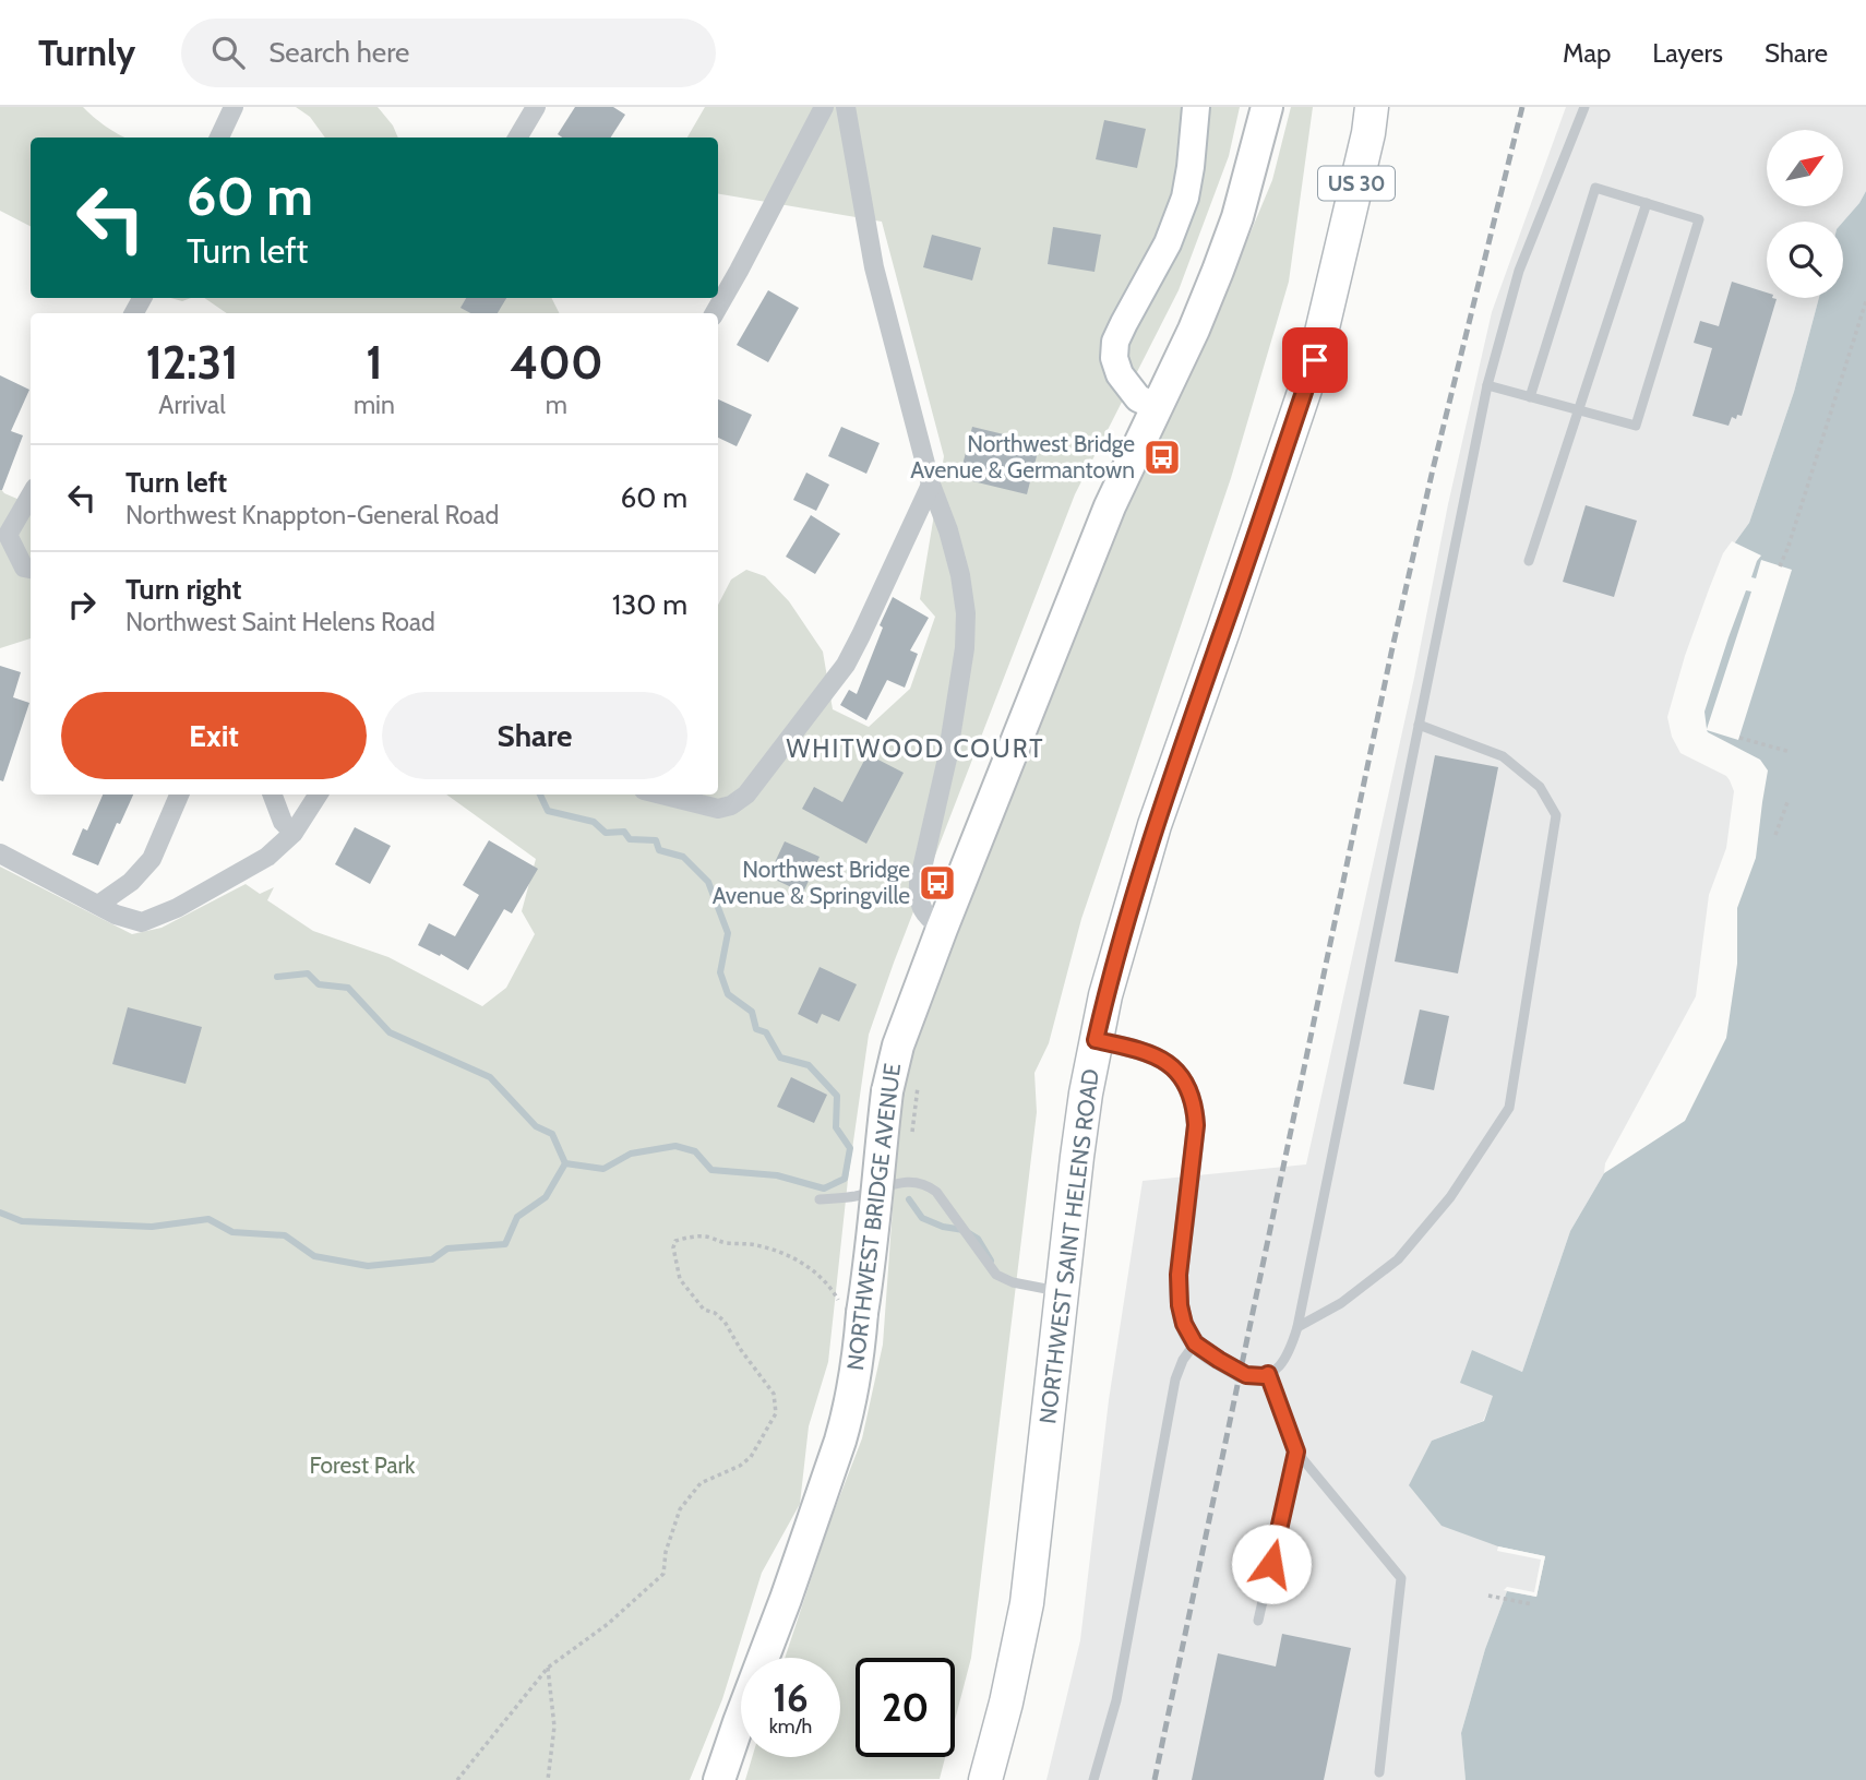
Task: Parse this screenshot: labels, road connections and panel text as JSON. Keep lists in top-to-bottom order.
{
  "streets": {
    "highway": ["US 30", "NORTHWEST SAINT HELENS ROAD"],
    "main road": ["NORTHWEST BRIDGE AVENUE"]
  },
  "districts": ["WHITWOOD COURT"],
  "parks": ["Forest Park"],
  "places": {
    "bus stop": ["Northwest Bridge Avenue & Germantown", "Northwest Bridge Avenue & Springville"]
  },
  "north": "top right",
  "page": {
    "header": "Turnly",
    "search": "Search here",
    "nav": ["Map", "Layers", "Share"],
    "turn": ["60 m", "Turn left"],
    "eta": [
      "12:31",
      "Arrival",
      "1",
      "min",
      "400",
      "m"
    ],
    "list": [
      {
        "name": "Turn left",
        "note": "Northwest Knappton-General Road",
        "value": "60 m"
      },
      {
        "name": "Turn right",
        "note": "Northwest Saint Helens Road",
        "value": "130 m"
      }
    ],
    "buttons": ["Exit", "Share"],
    "speed": "16 km/h",
    "limit": "20"
  }
}
